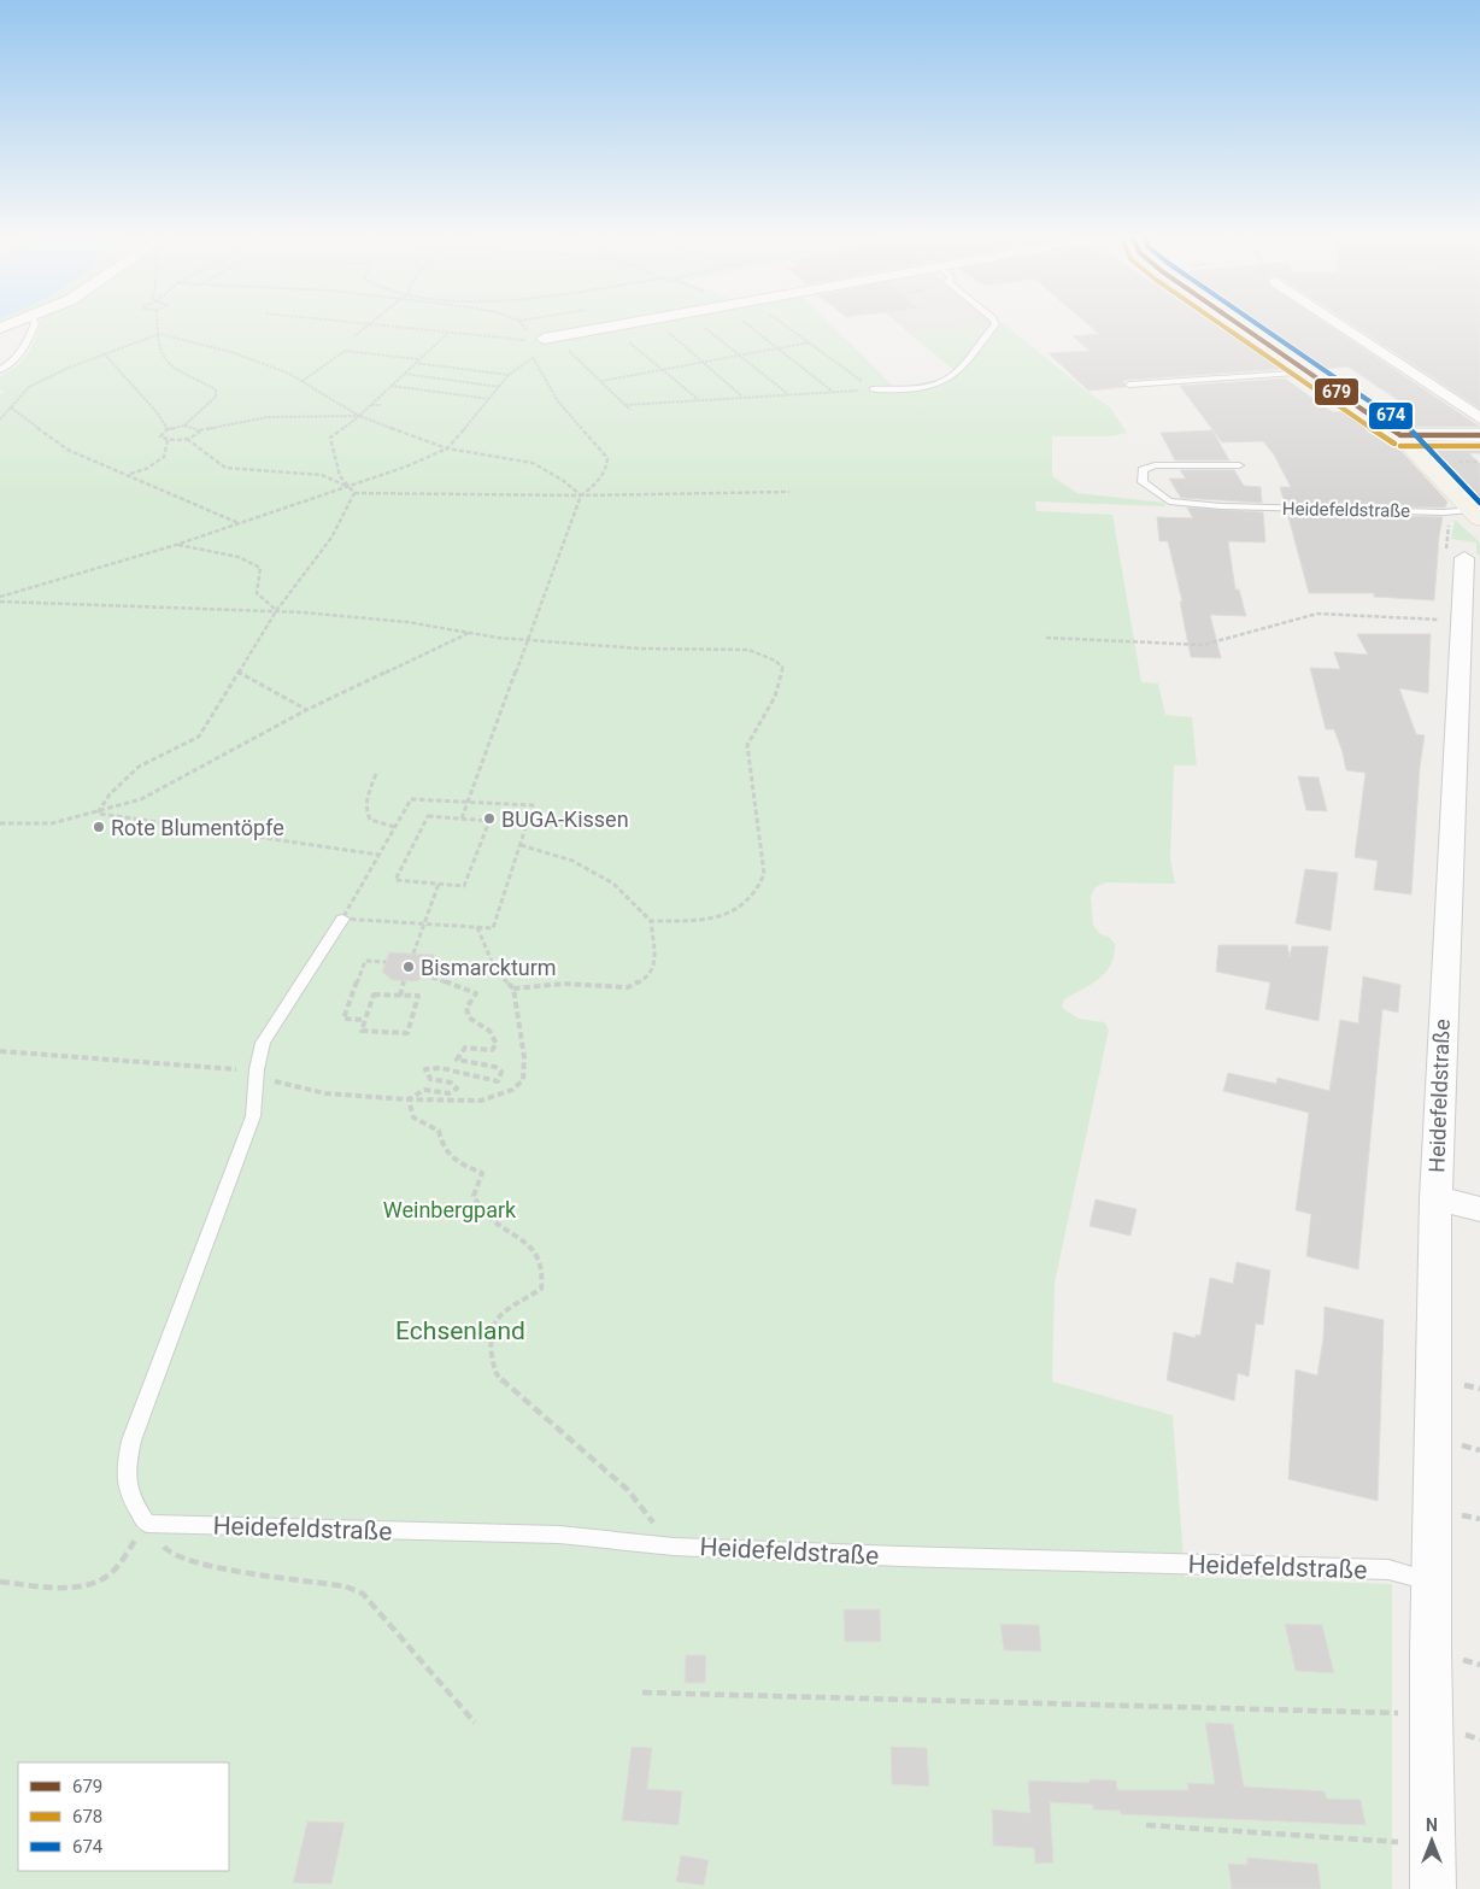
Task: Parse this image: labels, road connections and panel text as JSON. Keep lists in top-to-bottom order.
{
  "streets": {
    "street": ["Heidefeldstraße"]
  },
  "parks": ["Weinbergpark", "Echsenland"],
  "places": ["BUGA-Kissen", "Rote Blumentöpfe", "Bismarckturm"],
  "lines": ["transit line 679", "transit line 678", "transit line 674"],
  "legend": ["679", "678", "674"],
  "north": "top"
}
